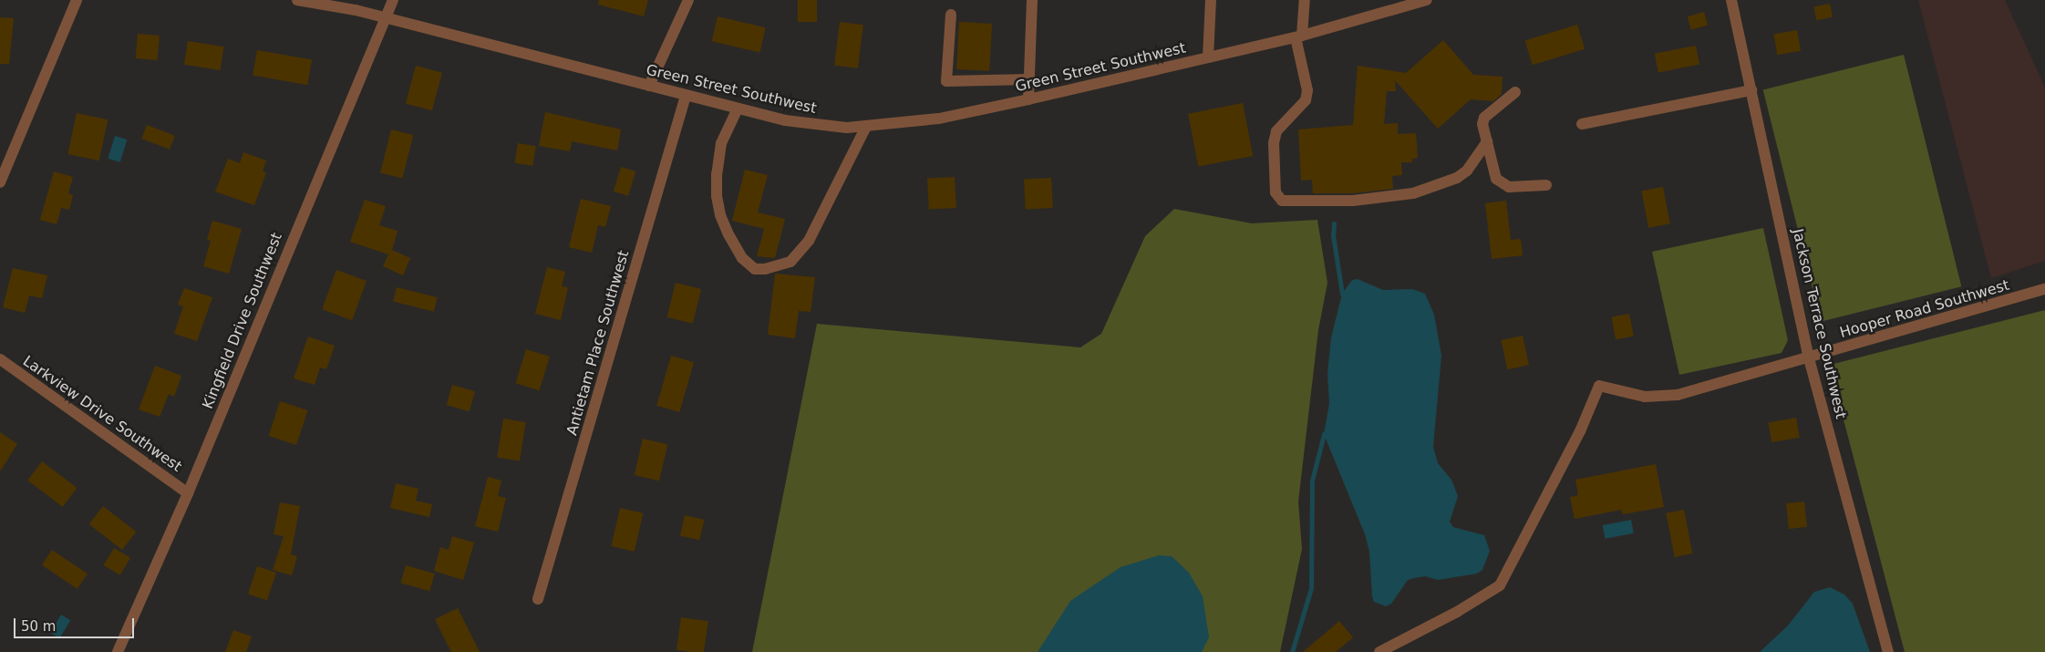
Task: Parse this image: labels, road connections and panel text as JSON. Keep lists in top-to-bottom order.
{
  "streets": {
    "street": [
      "Green Street Southwest",
      "Hooper Road Southwest",
      "Kingfield Drive Southwest",
      "Jackson Terrace Southwest",
      "Antietam Place Southwest",
      "Larkview Drive Southwest"
    ]
  },
  "crossings": [
    ["Green Street Southwest", "Kingfield Drive Southwest"],
    ["Green Street Southwest", "Antietam Place Southwest"],
    ["Hooper Road Southwest", "Jackson Terrace Southwest"],
    ["Kingfield Drive Southwest", "Larkview Drive Southwest"]
  ],
  "scale_bar": "50 m"
}
